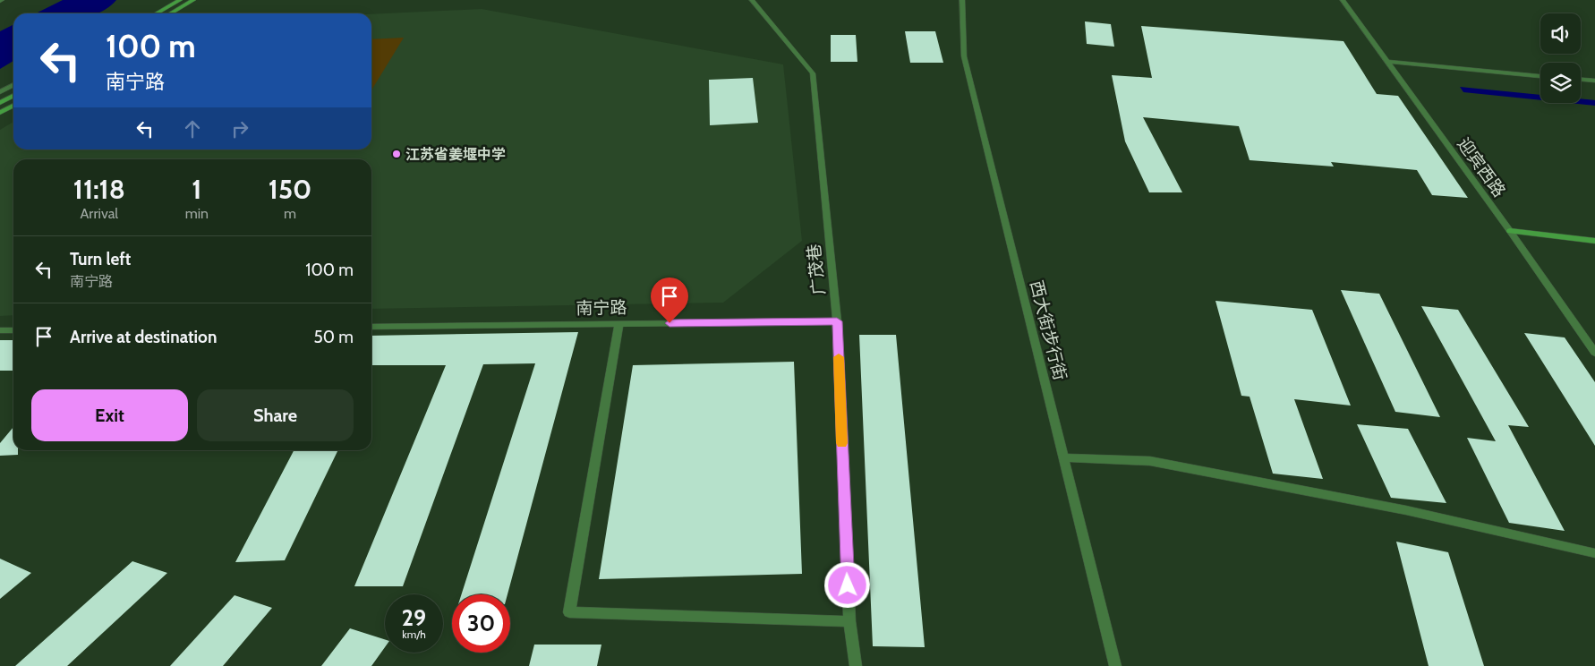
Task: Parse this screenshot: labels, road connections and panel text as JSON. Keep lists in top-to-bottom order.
{
  "streets": {
    "street": [
      "迎宾西路",
      "广茂巷",
      "南宁路",
      "西大街步行街"
    ]
  },
  "crossings": [
    ["广茂巷", "南宁路"]
  ],
  "places": ["江苏省姜堰中学"],
  "page": {
    "turn": ["100 m", "南宁路"],
    "eta": [
      "11:18",
      "Arrival",
      "1",
      "min",
      "150",
      "m"
    ],
    "list": [
      {
        "name": "Turn left",
        "note": "南宁路",
        "value": "100 m"
      },
      {
        "name": "Arrive at destination",
        "value": "50 m"
      }
    ],
    "buttons": ["Exit", "Share"],
    "speed": "29 km/h",
    "limit": "30"
  }
}
